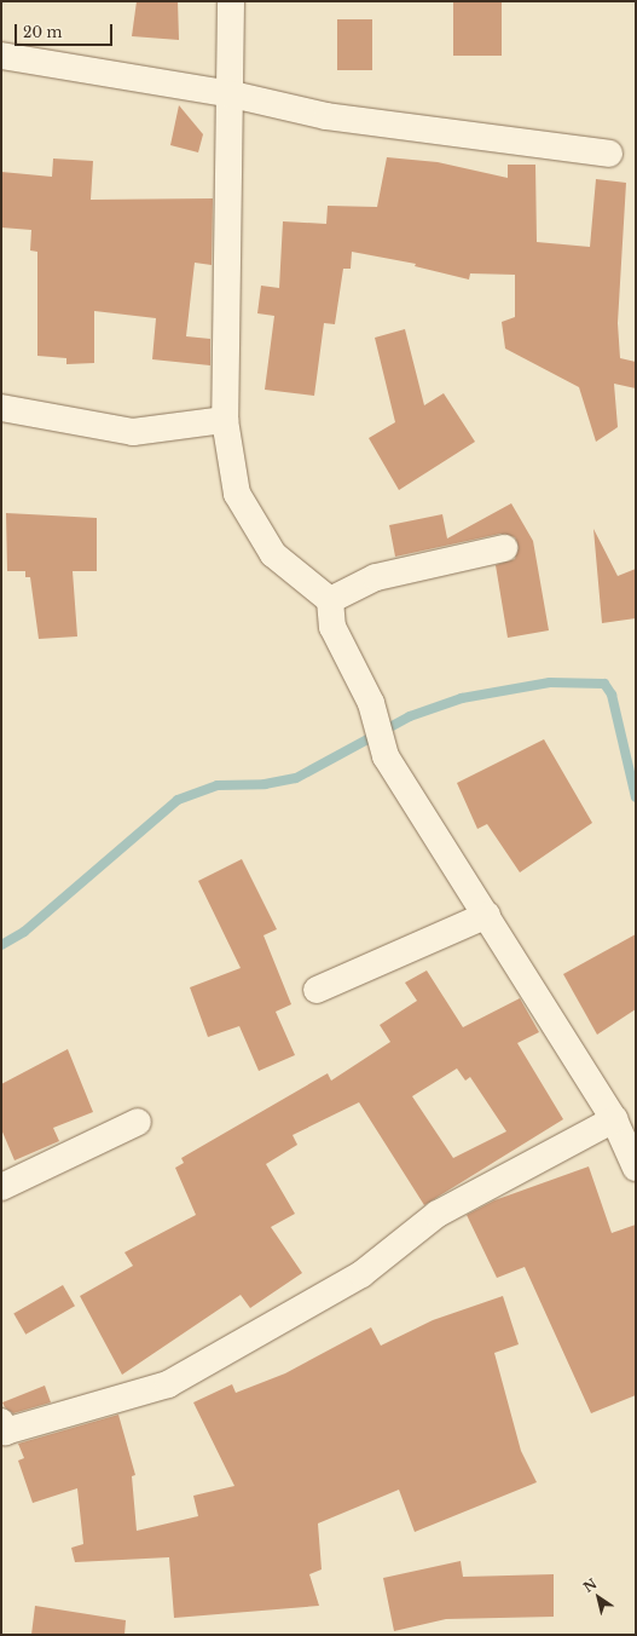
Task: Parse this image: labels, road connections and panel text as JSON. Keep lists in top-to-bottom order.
{
  "scale_bar": "20 m",
  "north": "top left"
}
